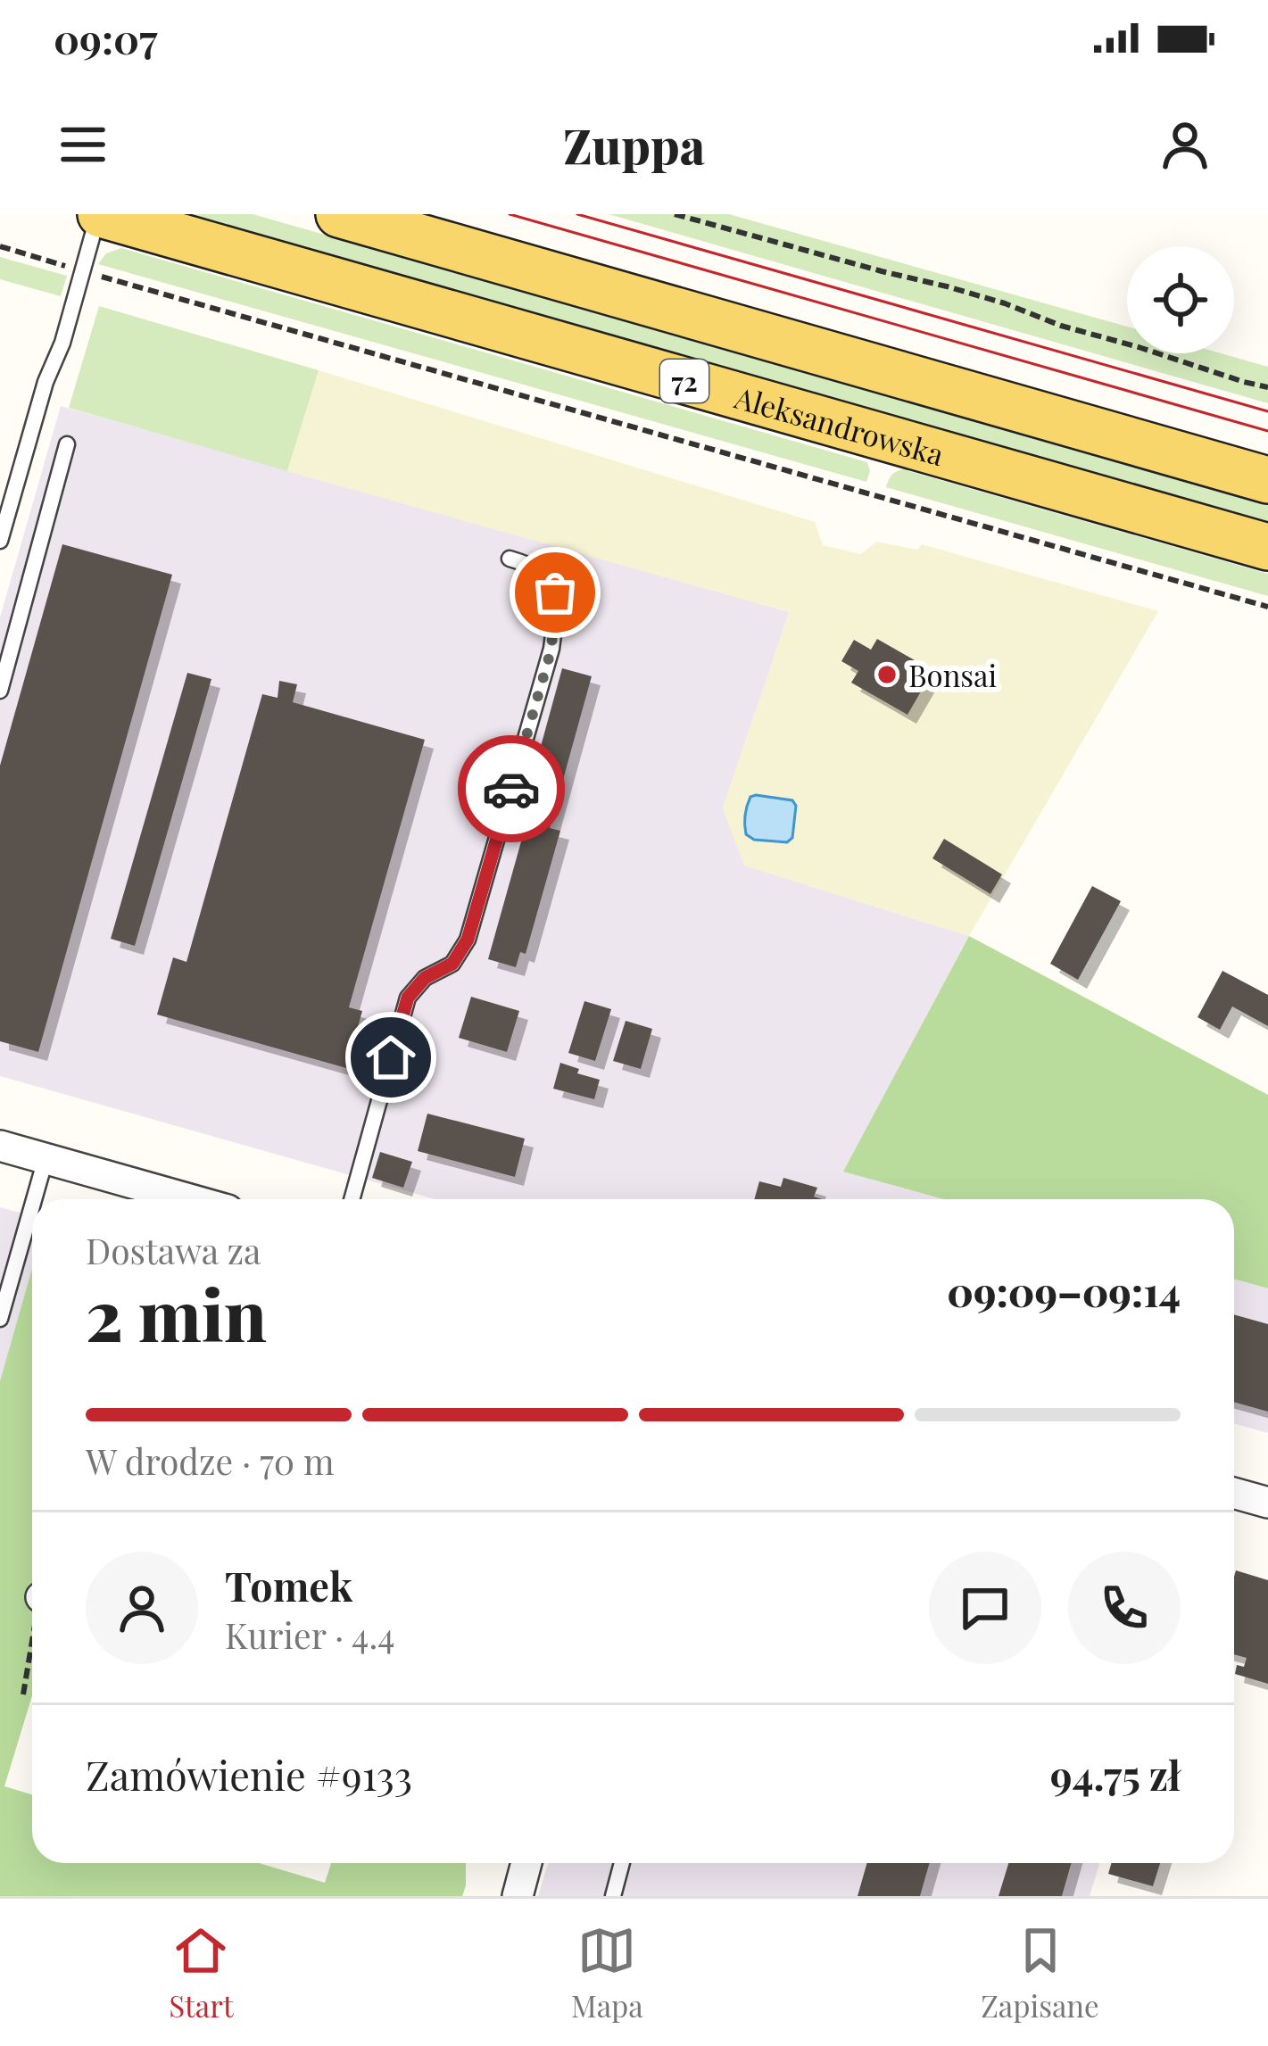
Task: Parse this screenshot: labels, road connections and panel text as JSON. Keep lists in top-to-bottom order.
{
  "streets": {
    "main road": ["72", "Aleksandrowska"]
  },
  "places": ["Bonsai"],
  "page": {
    "status": "09:07",
    "header": "Zuppa",
    "heading": ["2 min", "Dostawa za", "09:09–09:14"],
    "panel": [
      "Tomek",
      "Kurier · 4.4",
      "Zamówienie #9133",
      "94.75 zł"
    ],
    "bar": "W drodze · 70 m",
    "tabs": ["Start", "Mapa", "Zapisane"]
  }
}
